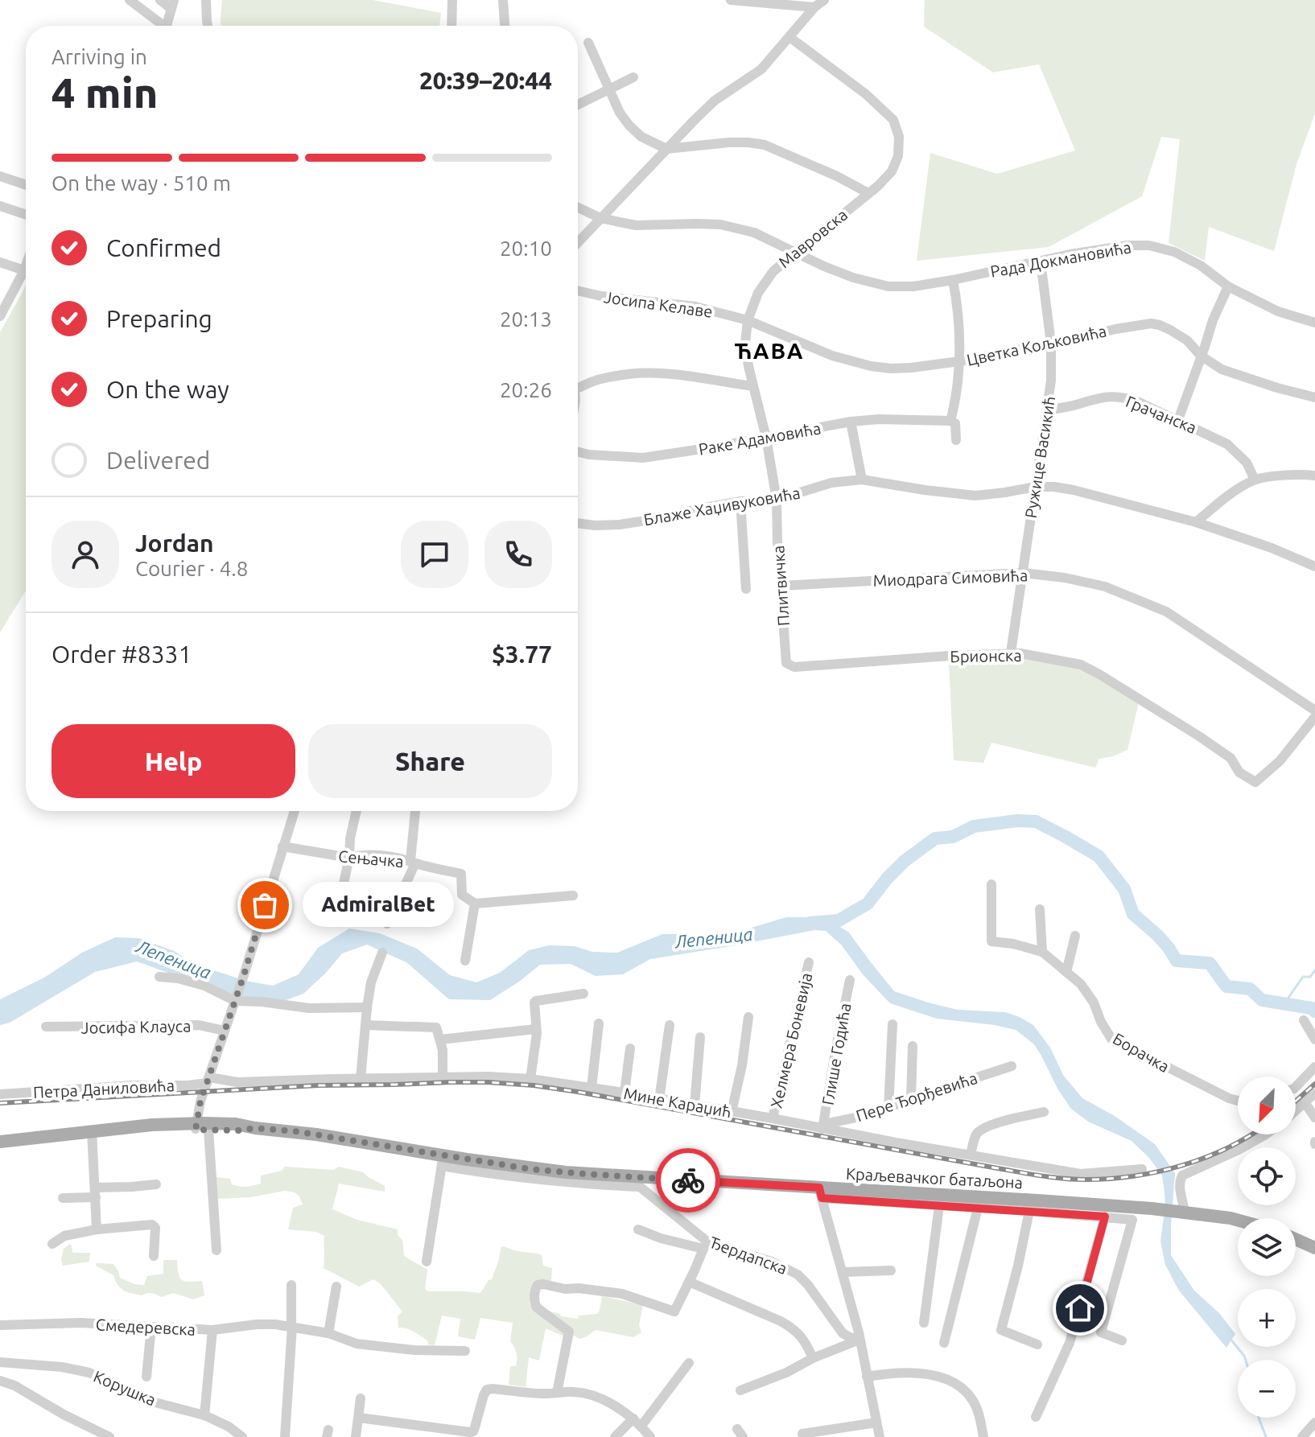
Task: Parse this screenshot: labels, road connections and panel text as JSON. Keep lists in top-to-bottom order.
{
  "streets": {
    "main road": ["Краљевачког батаљона"],
    "street": [
      "Мавровска",
      "Рада Докмановића",
      "Јосипа Келаве",
      "Цветка Кољковића",
      "Грачанска",
      "Раке Адамовића",
      "Ружице Васикић",
      "Блаже Хаџивуковића",
      "Миодрага Симовића",
      "Плитвичка",
      "Брионска",
      "Сењачка",
      "Јосифа Клауса",
      "Хелмера Боневија",
      "Борачка",
      "Глише Годића",
      "Петра Даниловића",
      "Пере Ђорђевића",
      "Мине Караџић",
      "Ђердапска",
      "Смедеревска",
      "Корушка"
    ]
  },
  "crossings": [
    ["Мавровска", "Рада Докмановића"],
    ["Мавровска", "Јосипа Келаве"],
    ["Мавровска", "Цветка Кољковића"],
    ["Мавровска", "Раке Адамовића"],
    ["Мавровска", "Блаже Хаџивуковића"],
    ["Мавровска", "Плитвичка"],
    ["Рада Докмановића", "Ружице Васикић"],
    ["Јосипа Келаве", "Цветка Кољковића"],
    ["Цветка Кољковића", "Ружице Васикић"],
    ["Грачанска", "Ружице Васикић"],
    ["Ружице Васикић", "Блаже Хаџивуковића"],
    ["Ружице Васикић", "Миодрага Симовића"],
    ["Ружице Васикић", "Брионска"],
    ["Блаже Хаџивуковића", "Плитвичка"],
    ["Миодрага Симовића", "Плитвичка"],
    ["Плитвичка", "Брионска"],
    ["Хелмера Боневија", "Мине Караџић"],
    ["Глише Годића", "Пере Ђорђевића"],
    ["Глише Годића", "Мине Караџић"],
    ["Петра Даниловића", "Мине Караџић"],
    ["Пере Ђорђевића", "Мине Караџић"],
    ["Краљевачког батаљона", "Ђердапска"]
  ],
  "districts": ["ЋАВА"],
  "water": ["Лепеница"],
  "places": ["AdmiralBet"],
  "north": "bottom left",
  "page": {
    "heading": ["4 min", "Arriving in", "20:39–20:44"],
    "panel": [
      "Jordan",
      "Courier · 4.8",
      "Order #8331",
      "$3.77"
    ],
    "bar": "On the way · 510 m",
    "list": [
      ["Confirmed", "20:10"],
      ["Preparing", "20:13"],
      ["On the way", "20:26"],
      "Delivered"
    ],
    "buttons": ["Help", "Share"],
    "bubble": "AdmiralBet",
    "map_buttons": ["+", "−"]
  }
}
